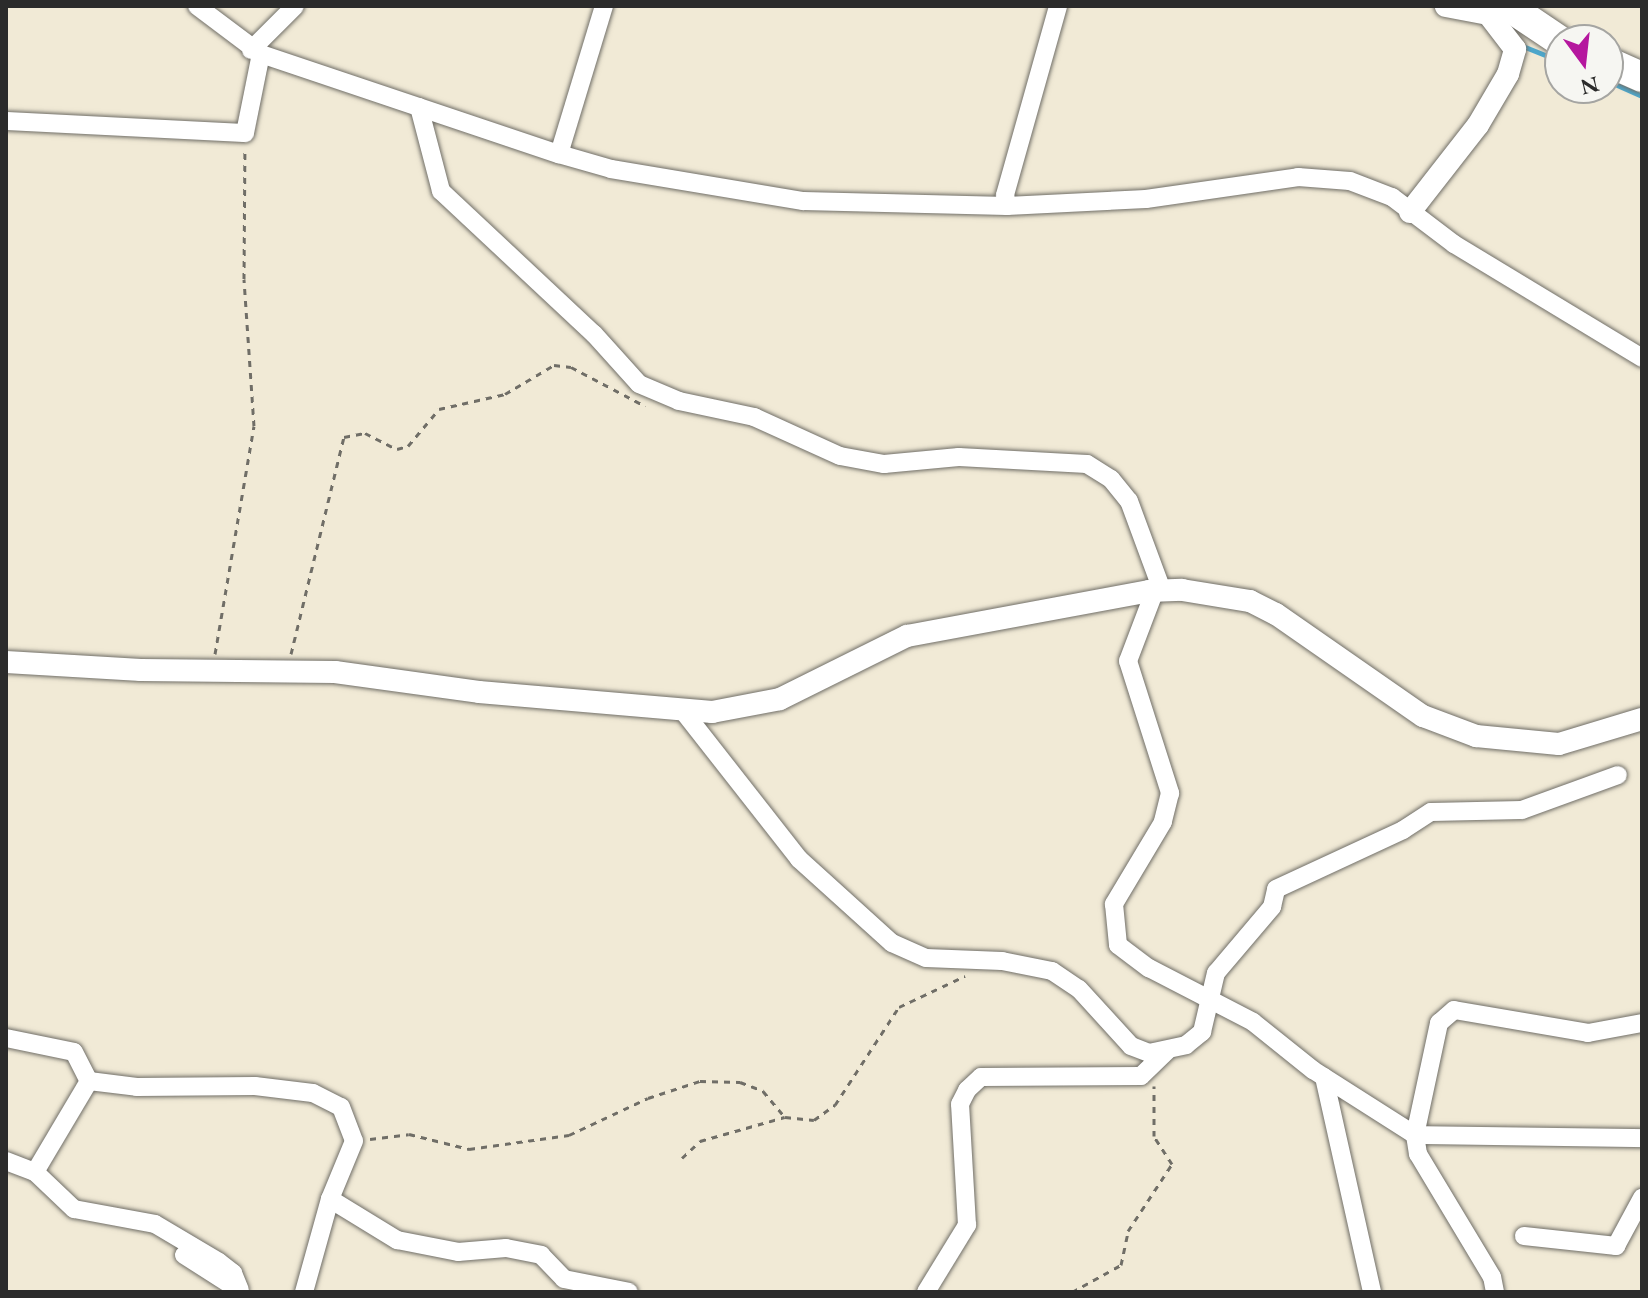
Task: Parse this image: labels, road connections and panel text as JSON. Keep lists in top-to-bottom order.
{
  "north": "bottom"
}
